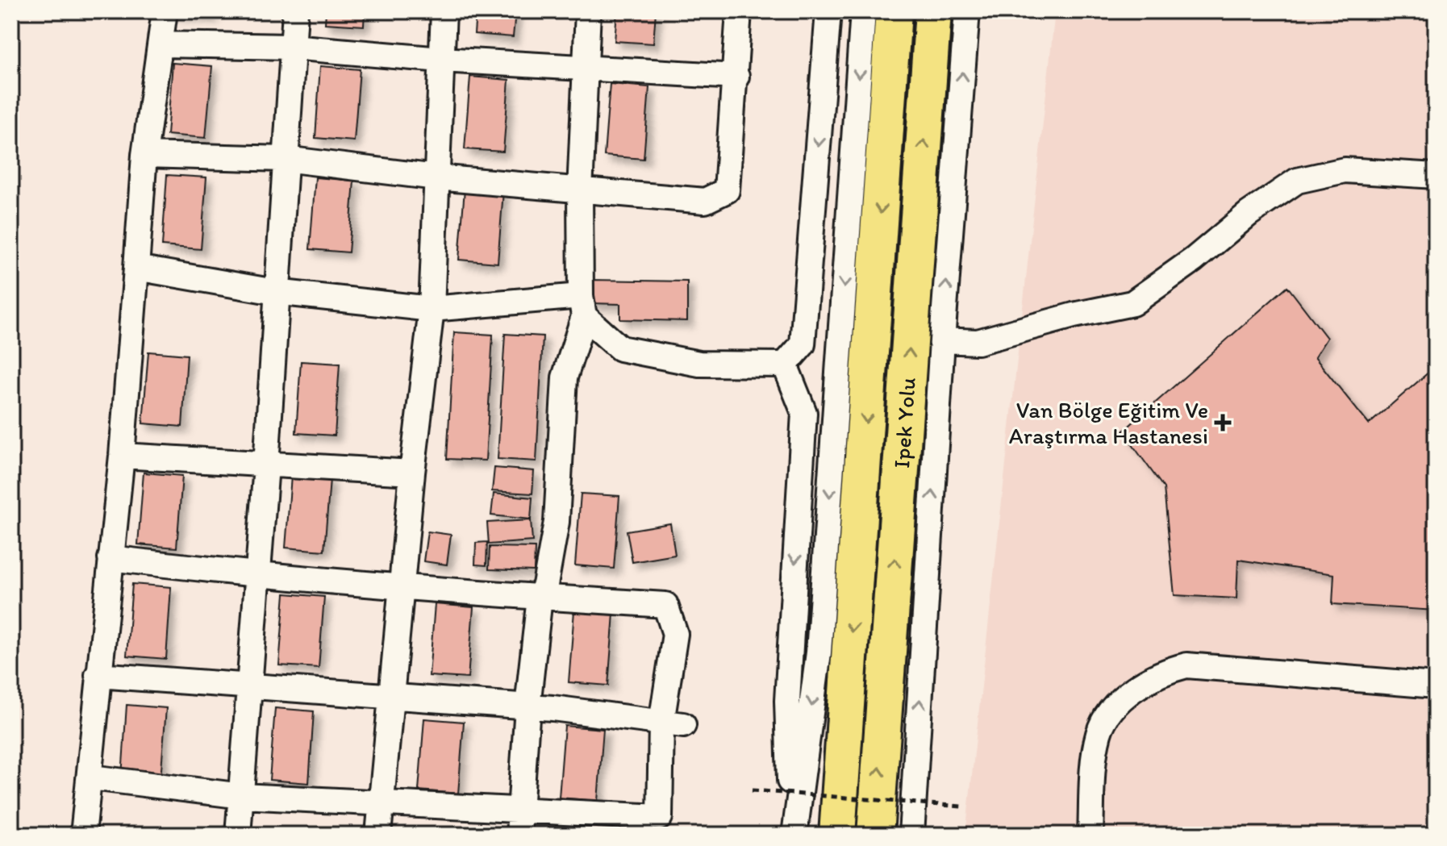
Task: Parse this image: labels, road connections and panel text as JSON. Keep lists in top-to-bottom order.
{
  "streets": {
    "highway": ["Ipek Yolu"]
  },
  "places": {
    "health": ["Van Bölge Eğitim Ve Araştırma Hastanesi"]
  }
}
